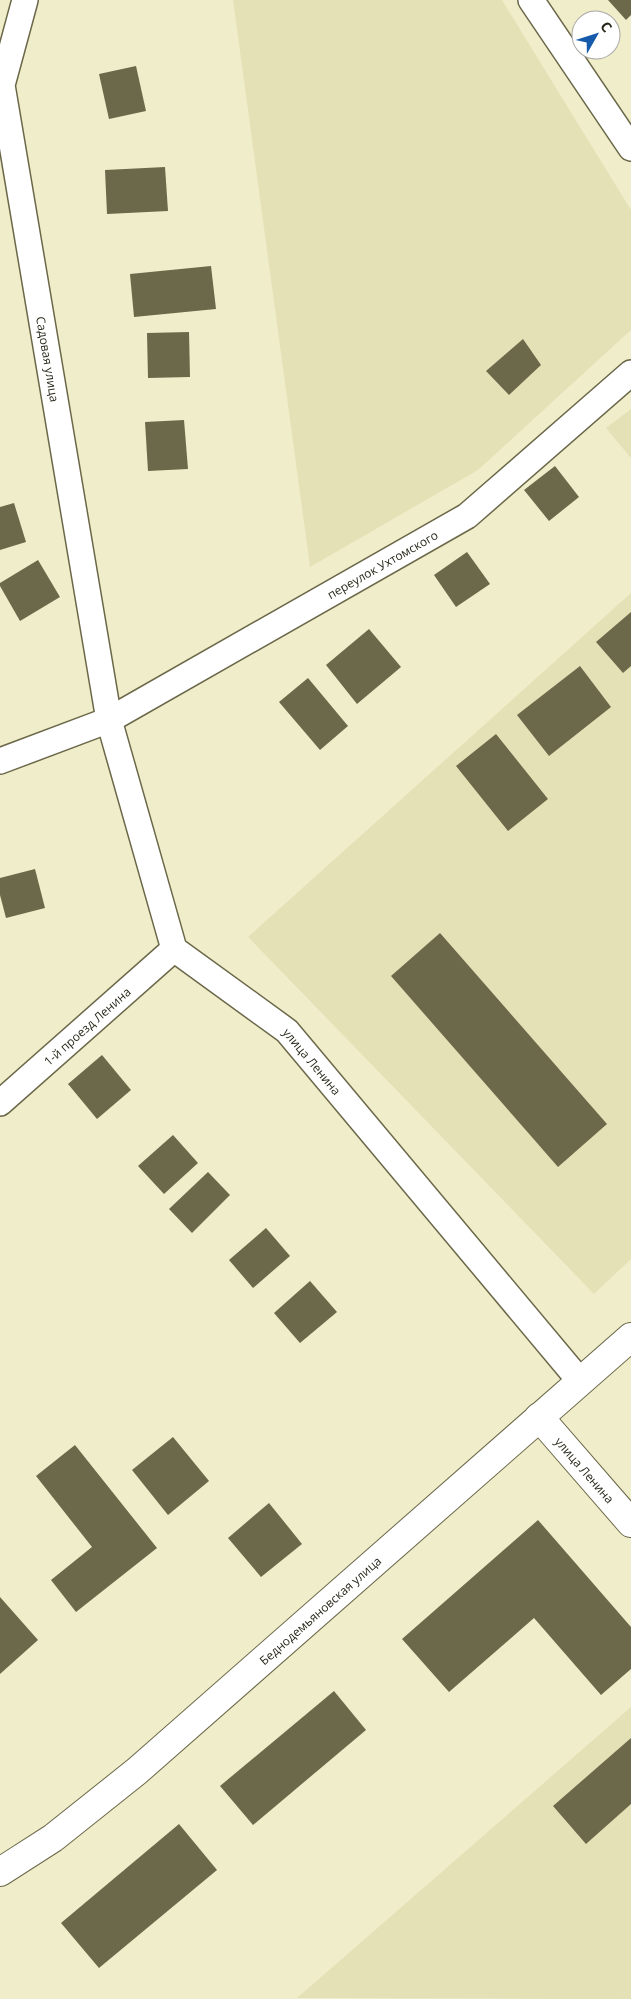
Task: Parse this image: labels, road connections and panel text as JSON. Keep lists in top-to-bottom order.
{
  "streets": {
    "main road": ["улица Ленина", "Беднодемьяновская улица"],
    "street": ["Садовая улица", "переулок Ухтомского", "1-й проезд Ленина"]
  },
  "crossings": [
    ["Садовая улица", "переулок Ухтомского"],
    ["1-й проезд Ленина", "улица Ленина"],
    ["улица Ленина", "Беднодемьяновская улица"]
  ],
  "north": "top right"
}
